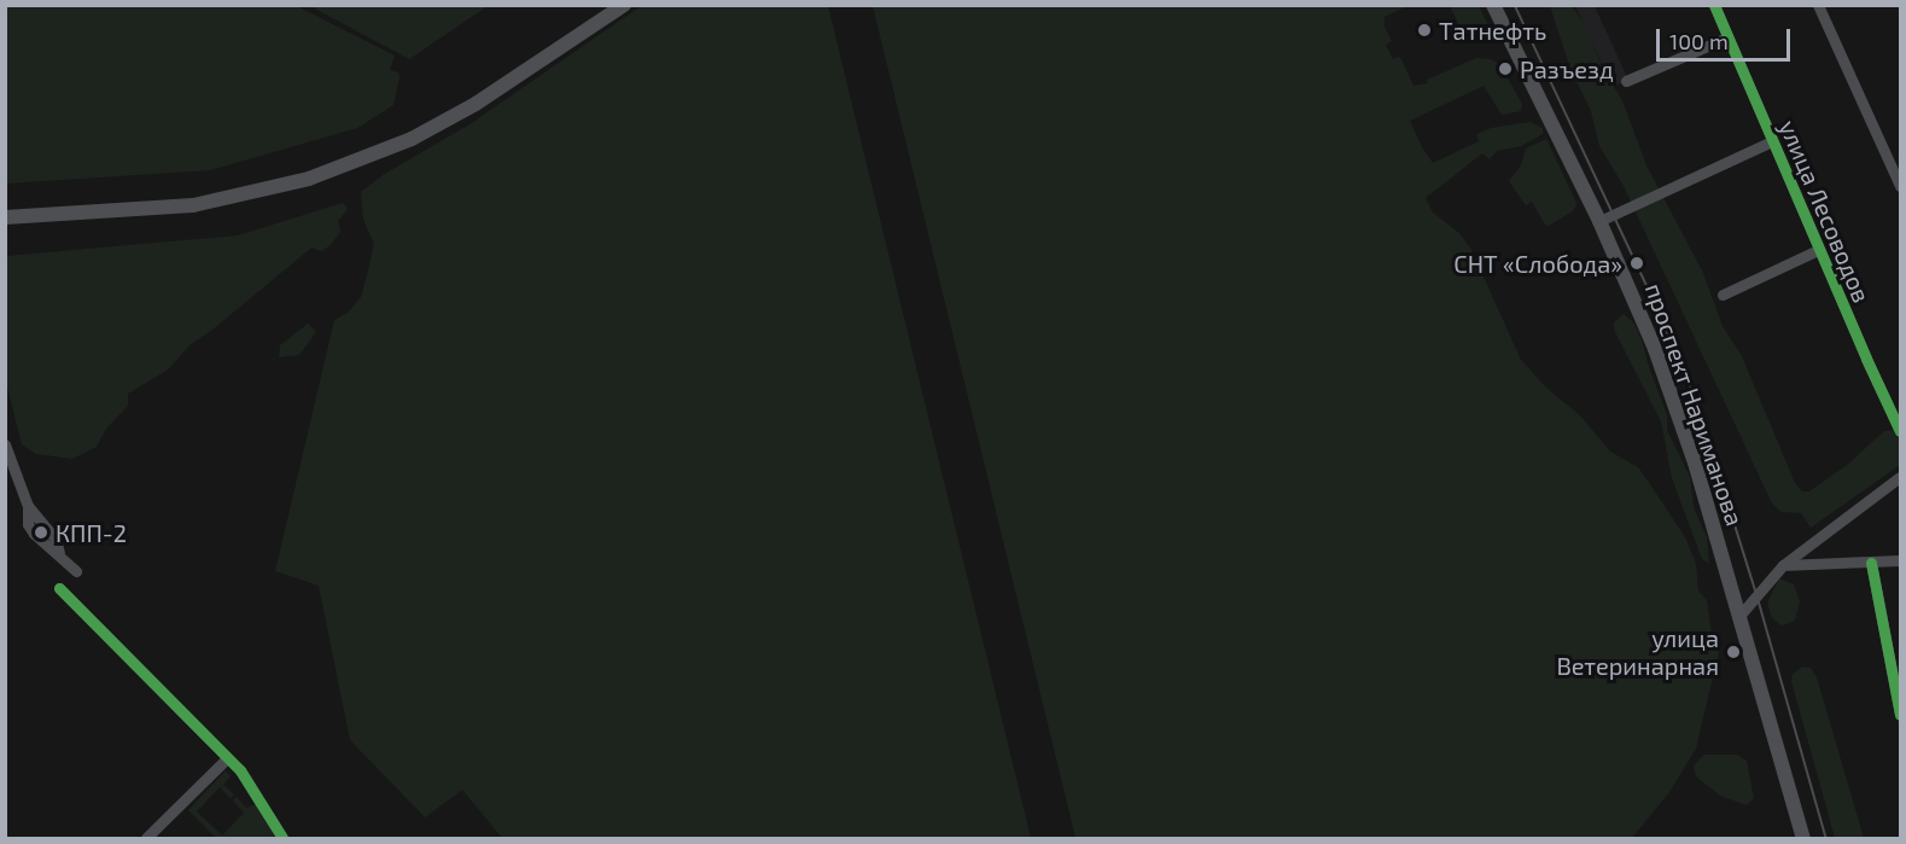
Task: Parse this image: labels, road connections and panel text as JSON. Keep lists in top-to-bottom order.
{
  "streets": {
    "main road": ["проспект Нариманова"],
    "street": ["улица Лесоводов"]
  },
  "places": [
    "Татнефть",
    "Разъезд",
    "СНТ «Слобода»",
    "КПП-2",
    "улица Ветеринарная"
  ],
  "scale_bar": "100 m"
}
